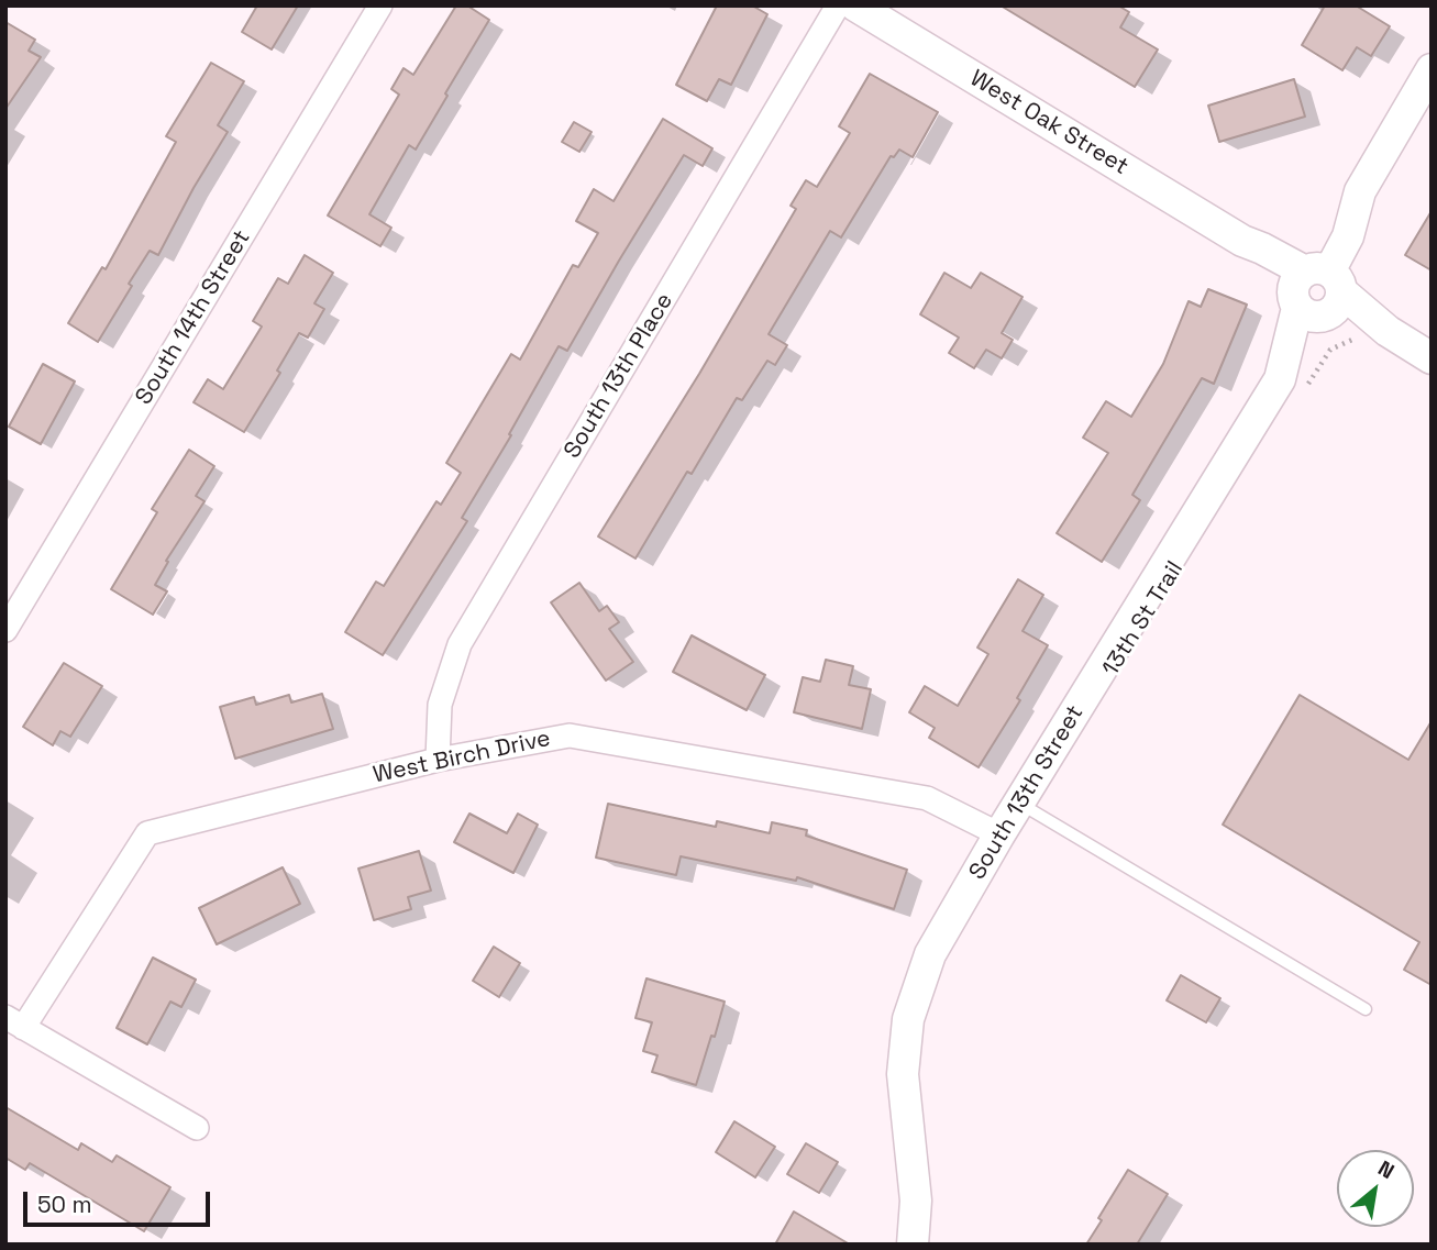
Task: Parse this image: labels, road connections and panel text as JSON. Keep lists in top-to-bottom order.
{
  "streets": {
    "street": [
      "West Oak Street",
      "South 14th Street",
      "South 13th Place",
      "West Birch Drive",
      "South 13th Street"
    ]
  },
  "crossings": [
    ["West Oak Street", "South 13th Street"],
    ["South 13th Place", "West Birch Drive"],
    ["West Birch Drive", "South 13th Street"]
  ],
  "scale_bar": "50 m",
  "north": "top right"
}
